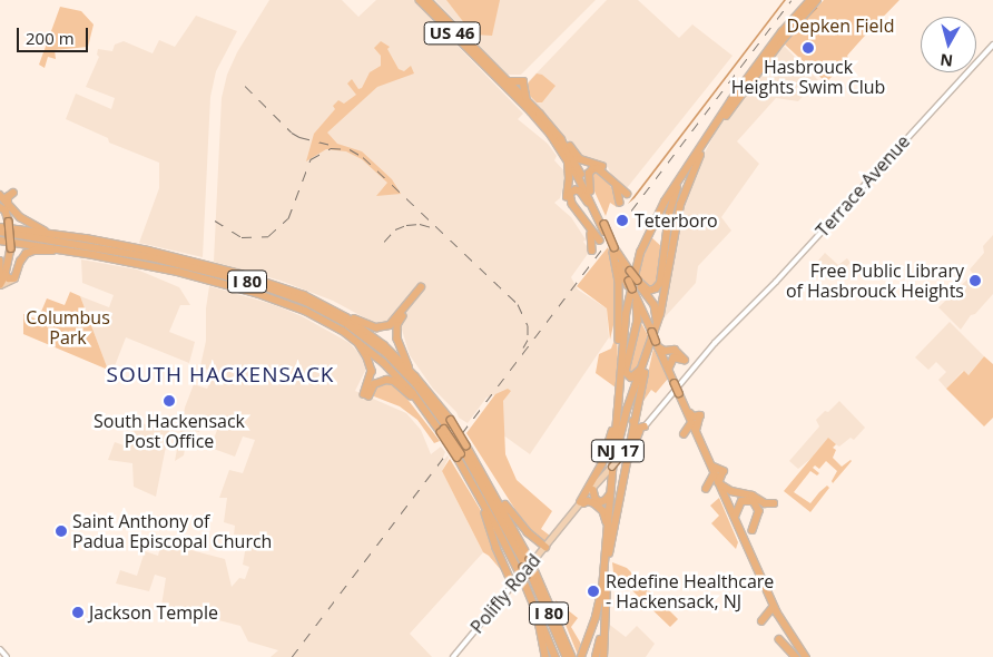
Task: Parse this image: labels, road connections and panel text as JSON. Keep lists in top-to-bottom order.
{
  "streets": {
    "highway": ["US 46", "I 80", "NJ 17"],
    "main road": ["Terrace Avenue", "Polifly Road"]
  },
  "crossings": [
    ["US 46", "NJ 17"],
    ["Terrace Avenue", "Polifly Road"]
  ],
  "districts": ["SOUTH HACKENSACK"],
  "parks": ["Depken Field", "Columbus Park"],
  "places": [
    "Hasbrouck Heights Swim Club",
    "Teterboro",
    "Free Public Library of Hasbrouck Heights",
    "South Hackensack Post Office",
    "Saint Anthony of Padua Episcopal Church",
    "Redefine Healthcare - Hackensack, NJ",
    "Jackson Temple"
  ],
  "scale_bar": "200 m",
  "north": "bottom"
}
